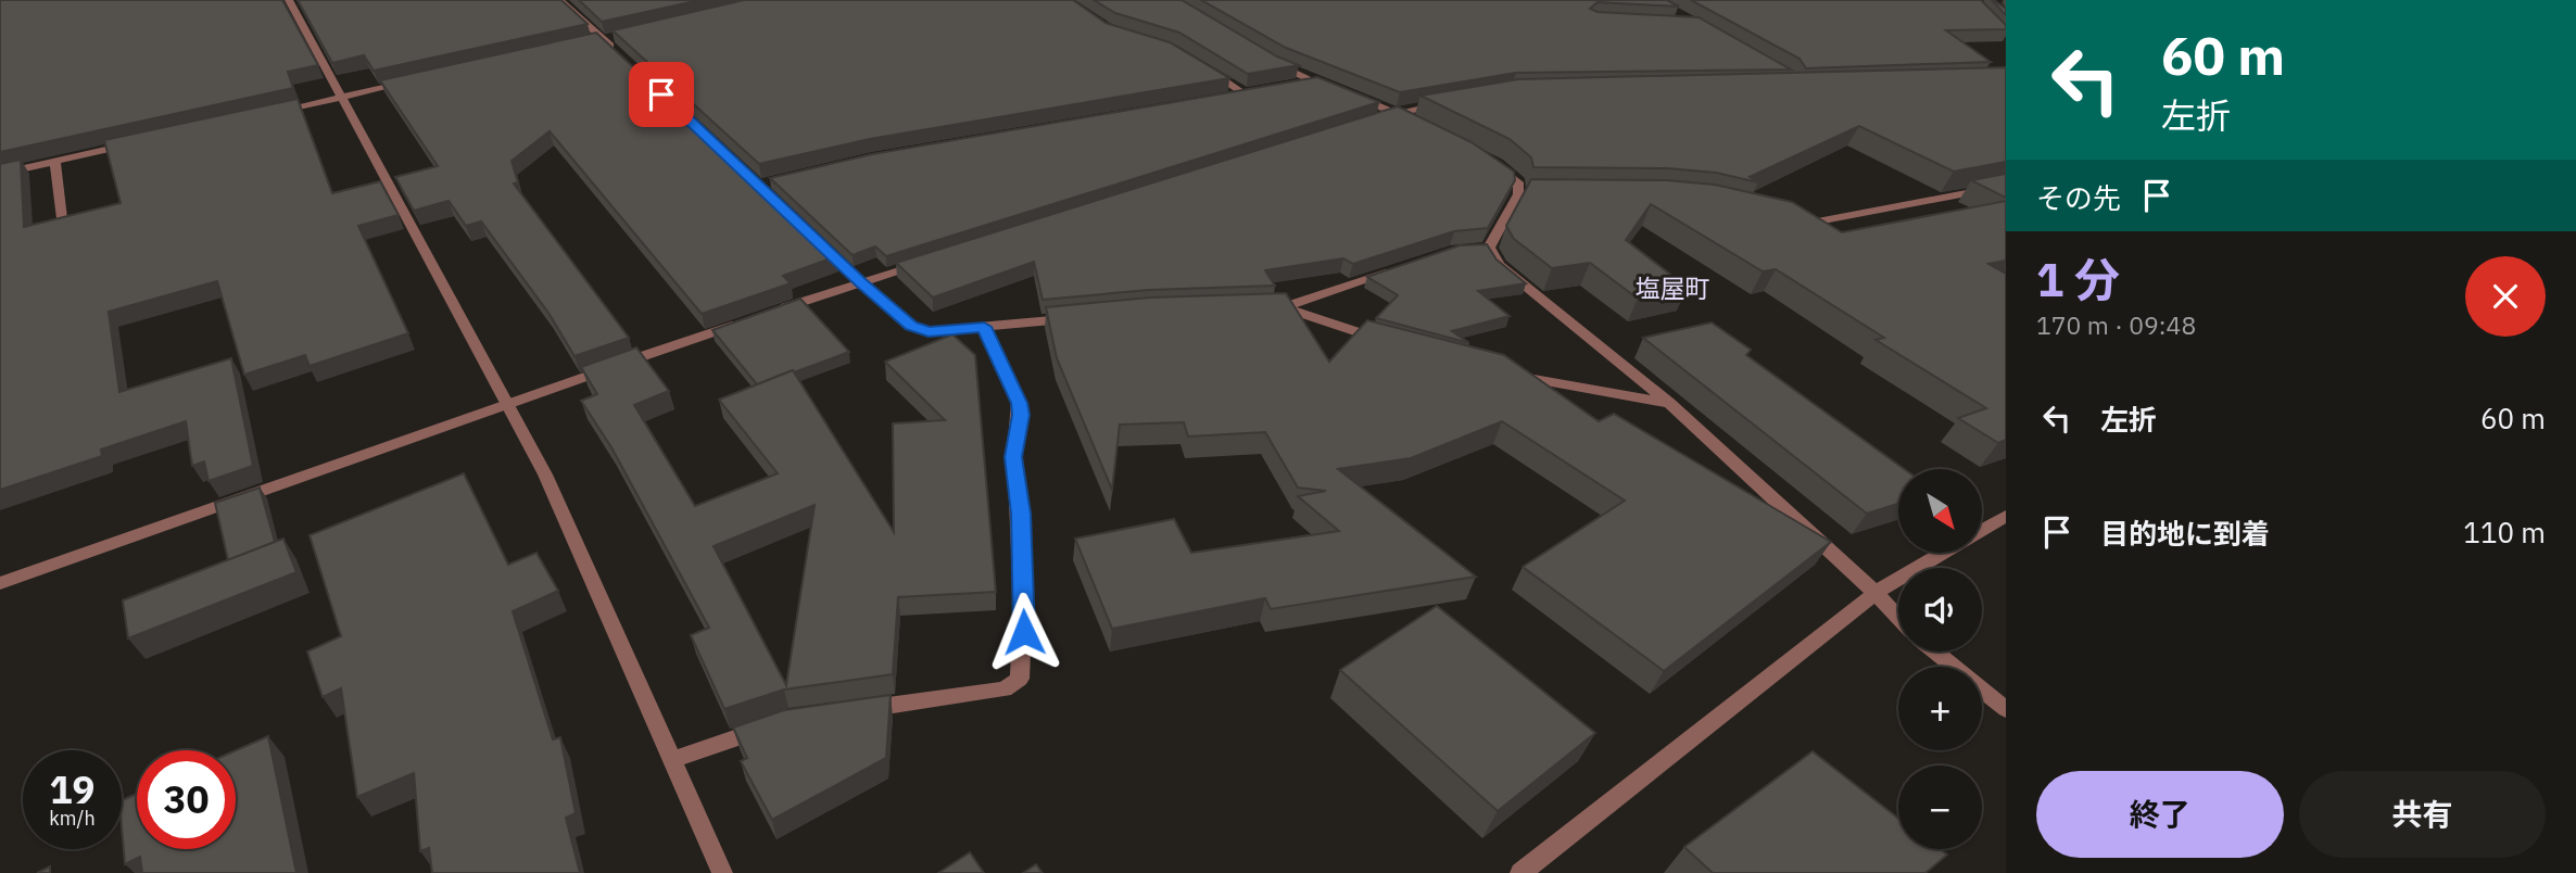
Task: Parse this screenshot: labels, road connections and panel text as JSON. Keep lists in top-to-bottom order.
{
  "districts": ["塩屋町"],
  "north": "bottom right",
  "page": {
    "turn": ["60 m", "左折"],
    "then": "その先",
    "heading": ["1 分", "170 m · 09:48"],
    "list": [
      {
        "name": "左折",
        "value": "60 m"
      },
      {
        "name": "目的地に到着",
        "value": "110 m"
      }
    ],
    "map_buttons": ["+", "−"],
    "speed": "19 km/h",
    "limit": "30",
    "buttons": ["終了", "共有"]
  }
}
